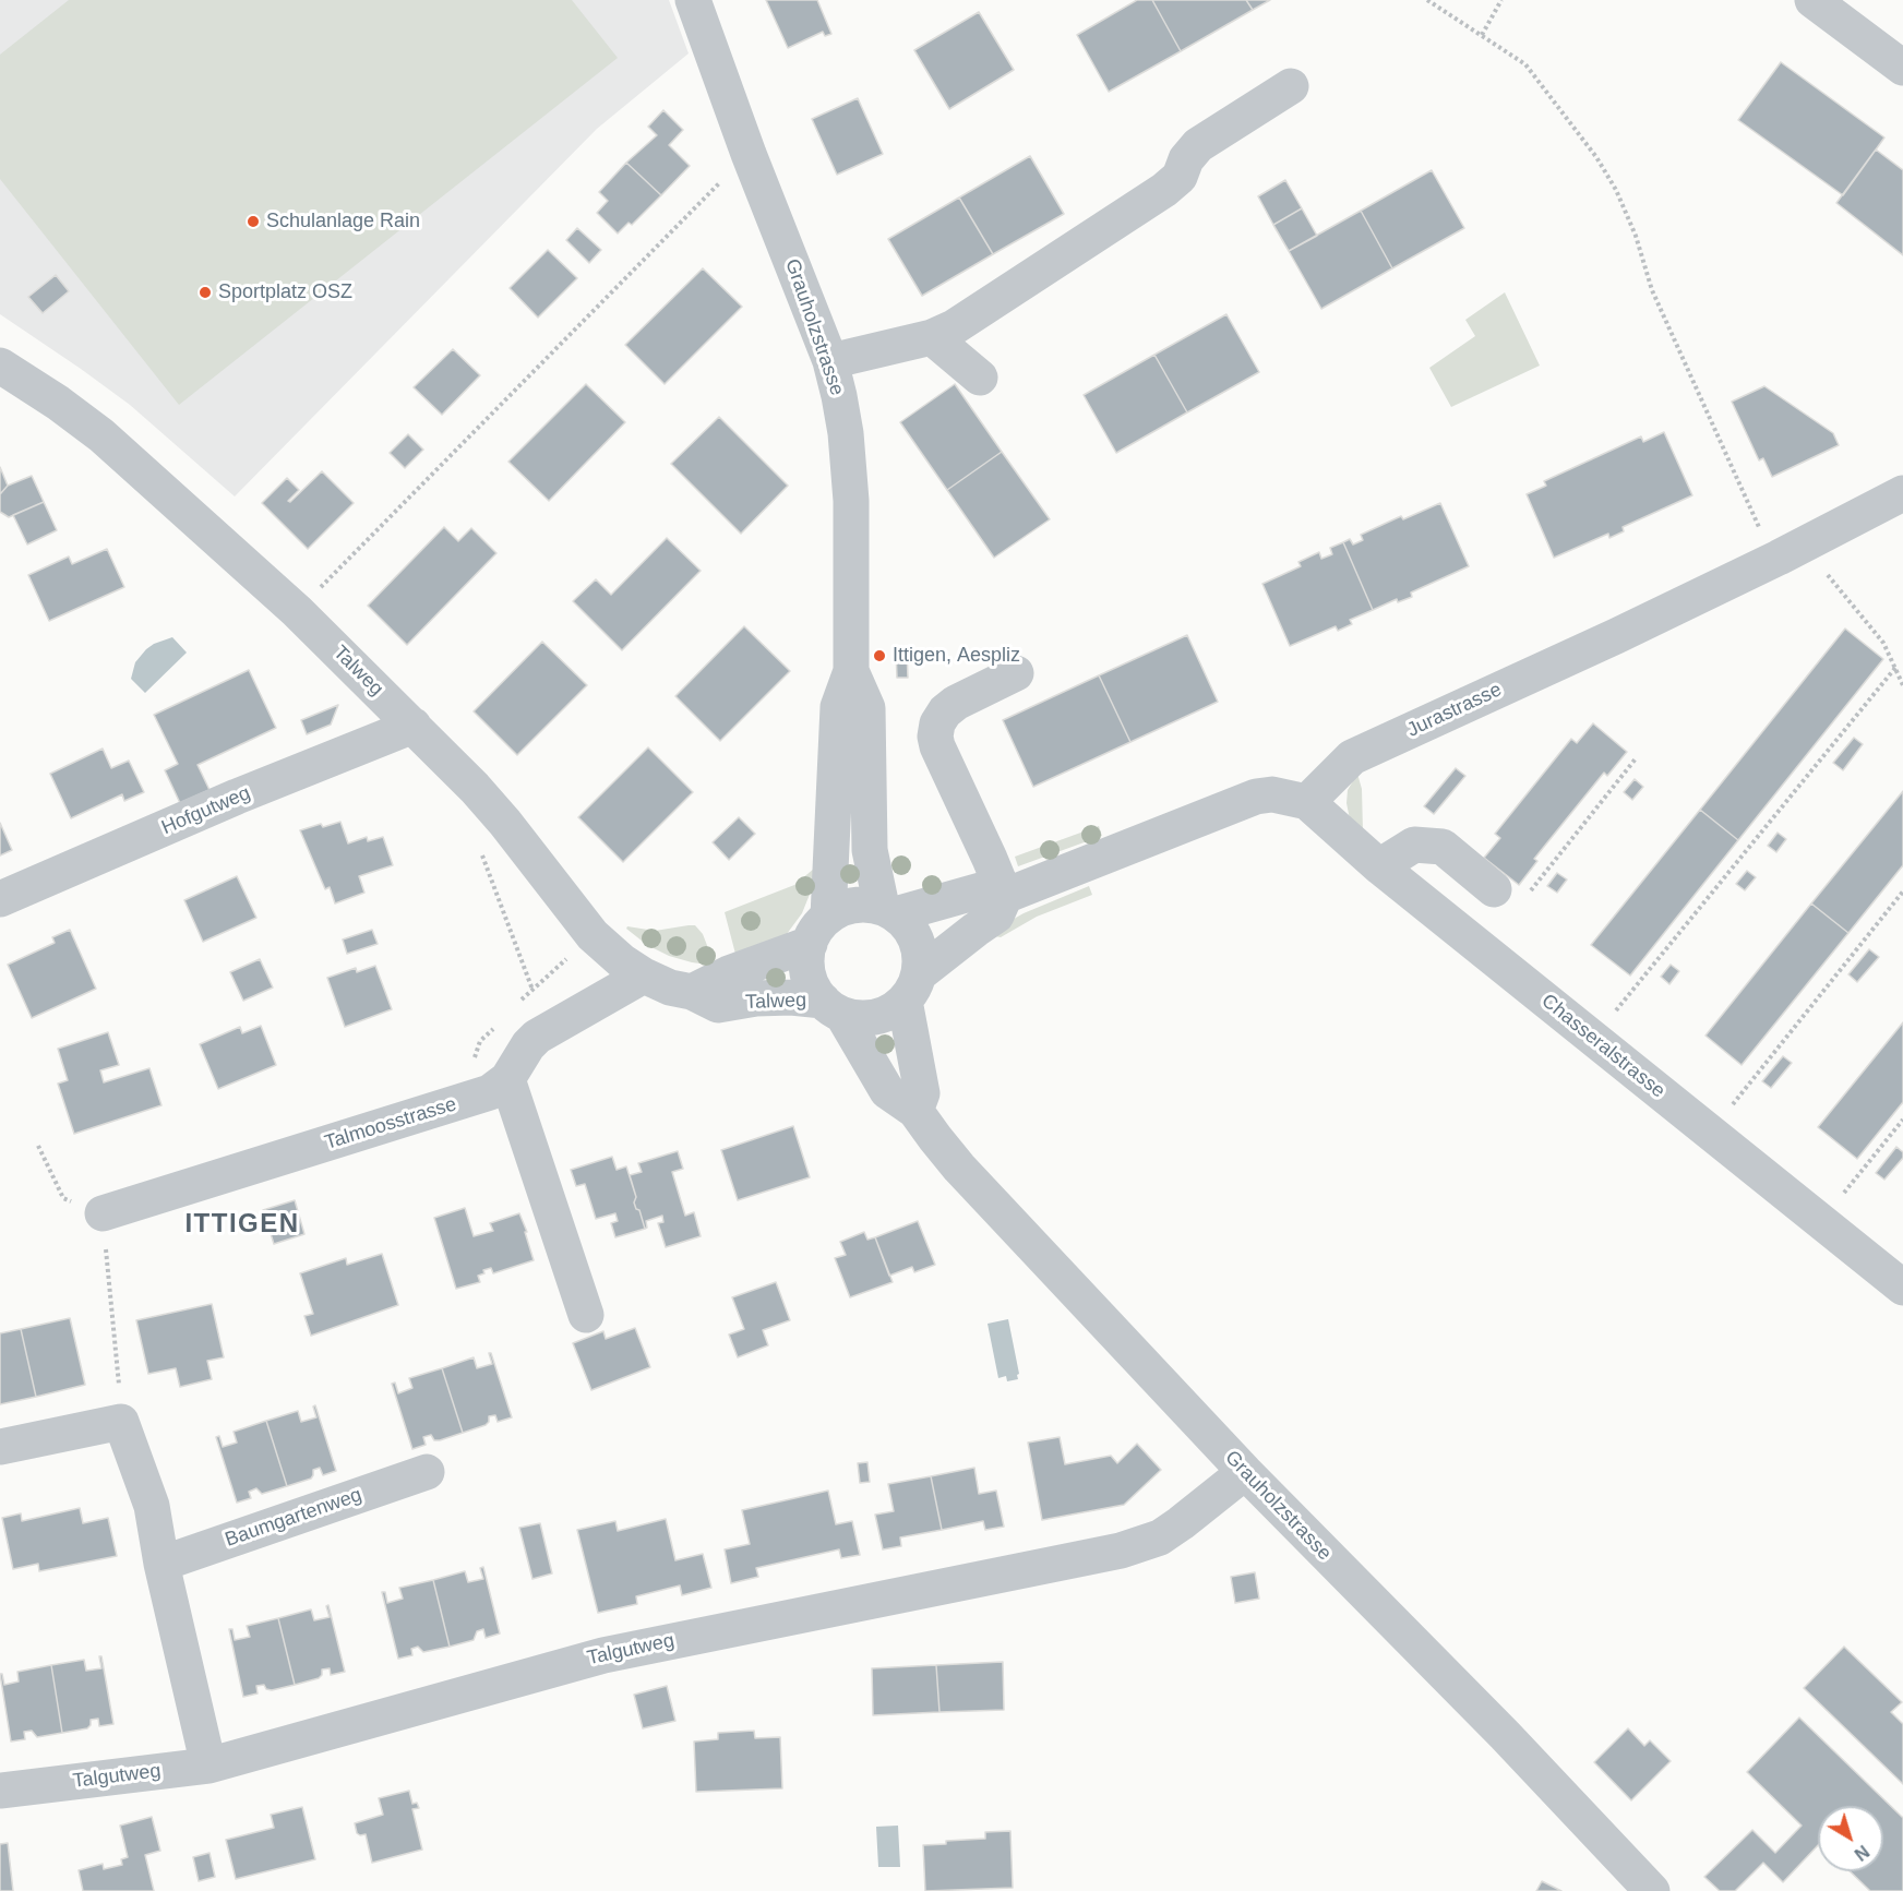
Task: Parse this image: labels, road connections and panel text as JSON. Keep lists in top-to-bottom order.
{
  "streets": {
    "street": [
      "Grauholzstrasse",
      "Talweg",
      "Jurastrasse",
      "Hofgutweg",
      "Chasseralstrasse",
      "Talmoosstrasse",
      "Baumgartenweg",
      "Talgutweg"
    ]
  },
  "crossings": [
    ["Grauholzstrasse", "Talweg"],
    ["Grauholzstrasse", "Talgutweg"],
    ["Talweg", "Hofgutweg"],
    ["Talweg", "Talmoosstrasse"],
    ["Jurastrasse", "Chasseralstrasse"]
  ],
  "districts": ["ITTIGEN"],
  "places": ["Schulanlage Rain", "Sportplatz OSZ", "Ittigen, Aespliz"],
  "north": "bottom right"
}
